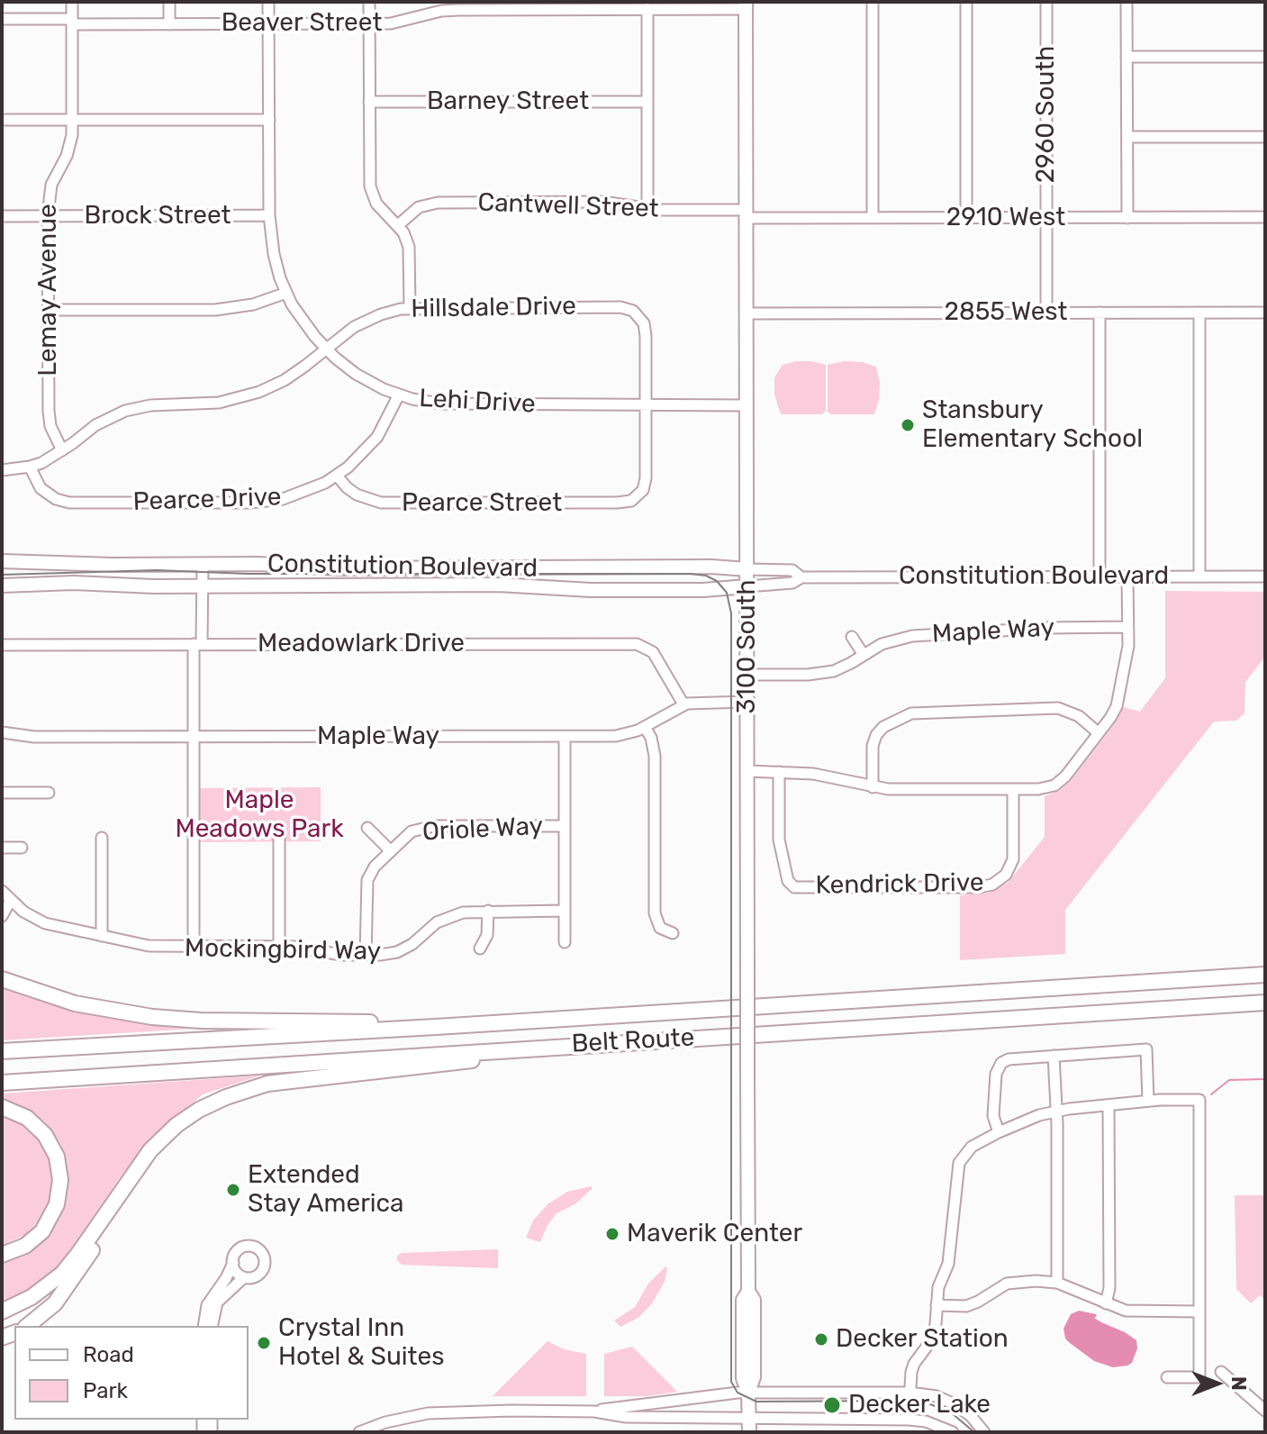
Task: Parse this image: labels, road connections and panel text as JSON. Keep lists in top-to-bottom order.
{
  "streets": {
    "highway": ["Belt Route"],
    "main road": ["Constitution Boulevard", "3100 South"],
    "street": [
      "Beaver Street",
      "Barney Street",
      "2960 South",
      "Cantwell Street",
      "Brock Street",
      "2910 West",
      "Lemay Avenue",
      "Hillsdale Drive",
      "2855 West",
      "Lehi Drive",
      "Pearce Drive",
      "Pearce Street",
      "Maple Way",
      "Meadowlark Drive",
      "Oriole Way",
      "Kendrick Drive",
      "Mockingbird Way"
    ]
  },
  "crossings": [
    ["Beaver Street", "Lemay Avenue"],
    ["Beaver Street", "Lehi Drive"],
    ["Beaver Street", "3100 South"],
    ["2960 South", "2910 West"],
    ["2960 South", "2855 West"],
    ["Cantwell Street", "2910 West"],
    ["Cantwell Street", "3100 South"],
    ["Brock Street", "Lemay Avenue"],
    ["Brock Street", "Lehi Drive"],
    ["2910 West", "3100 South"],
    ["Lemay Avenue", "Hillsdale Drive"],
    ["Hillsdale Drive", "Lehi Drive"],
    ["Hillsdale Drive", "Pearce Drive"],
    ["Hillsdale Drive", "Pearce Street"],
    ["2855 West", "3100 South"],
    ["Lehi Drive", "Pearce Drive"],
    ["Lehi Drive", "Pearce Street"],
    ["Lehi Drive", "3100 South"],
    ["Pearce Drive", "Pearce Street"],
    ["Constitution Boulevard", "3100 South"],
    ["Maple Way", "Meadowlark Drive"],
    ["Maple Way", "3100 South"],
    ["Oriole Way", "Mockingbird Way"]
  ],
  "parks": ["Maple Meadows Park"],
  "places": [
    "Stansbury Elementary School",
    "Extended Stay America",
    "Maverik Center",
    "Decker Station",
    "Crystal Inn Hotel & Suites",
    "Decker Lake"
  ],
  "legend": ["Road", "Park"],
  "north": "right"
}
